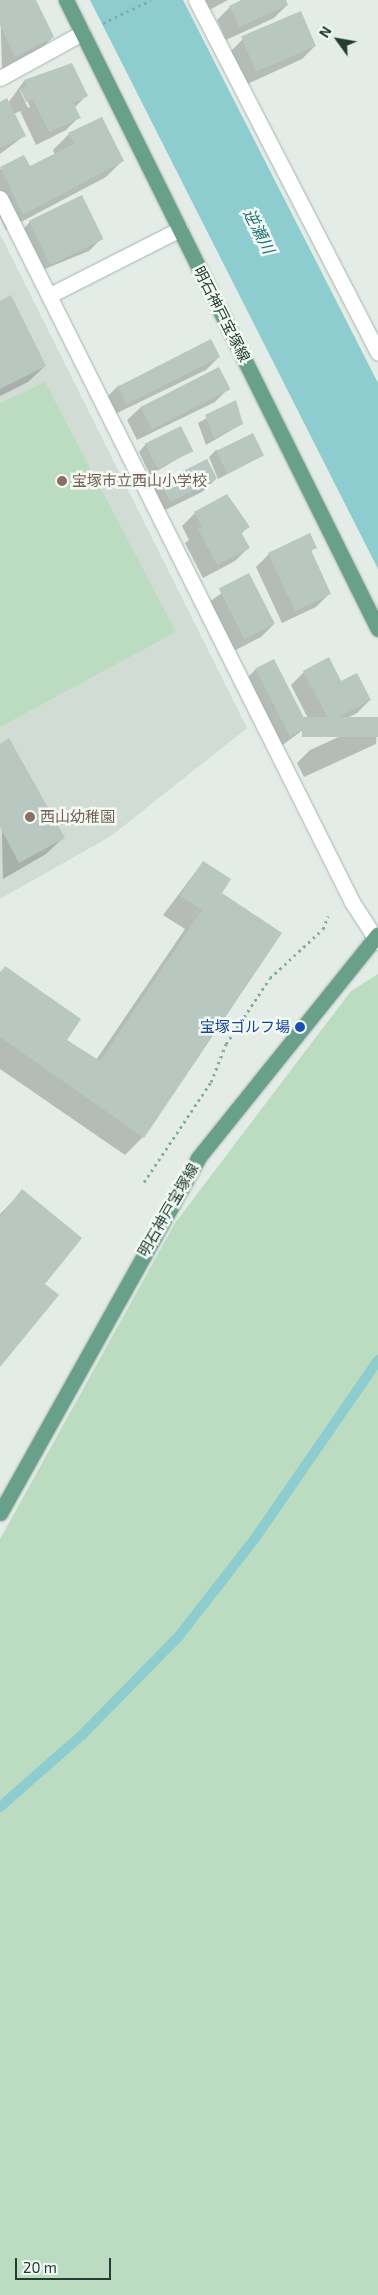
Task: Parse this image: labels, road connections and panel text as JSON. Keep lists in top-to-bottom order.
{
  "streets": {
    "main road": ["明石神戸宝塚線"]
  },
  "water": ["逆瀬川"],
  "places": ["宝塚市立西山小学校", "西山幼稚園", "宝塚ゴルフ場"],
  "scale_bar": "20 m",
  "north": "top left"
}
